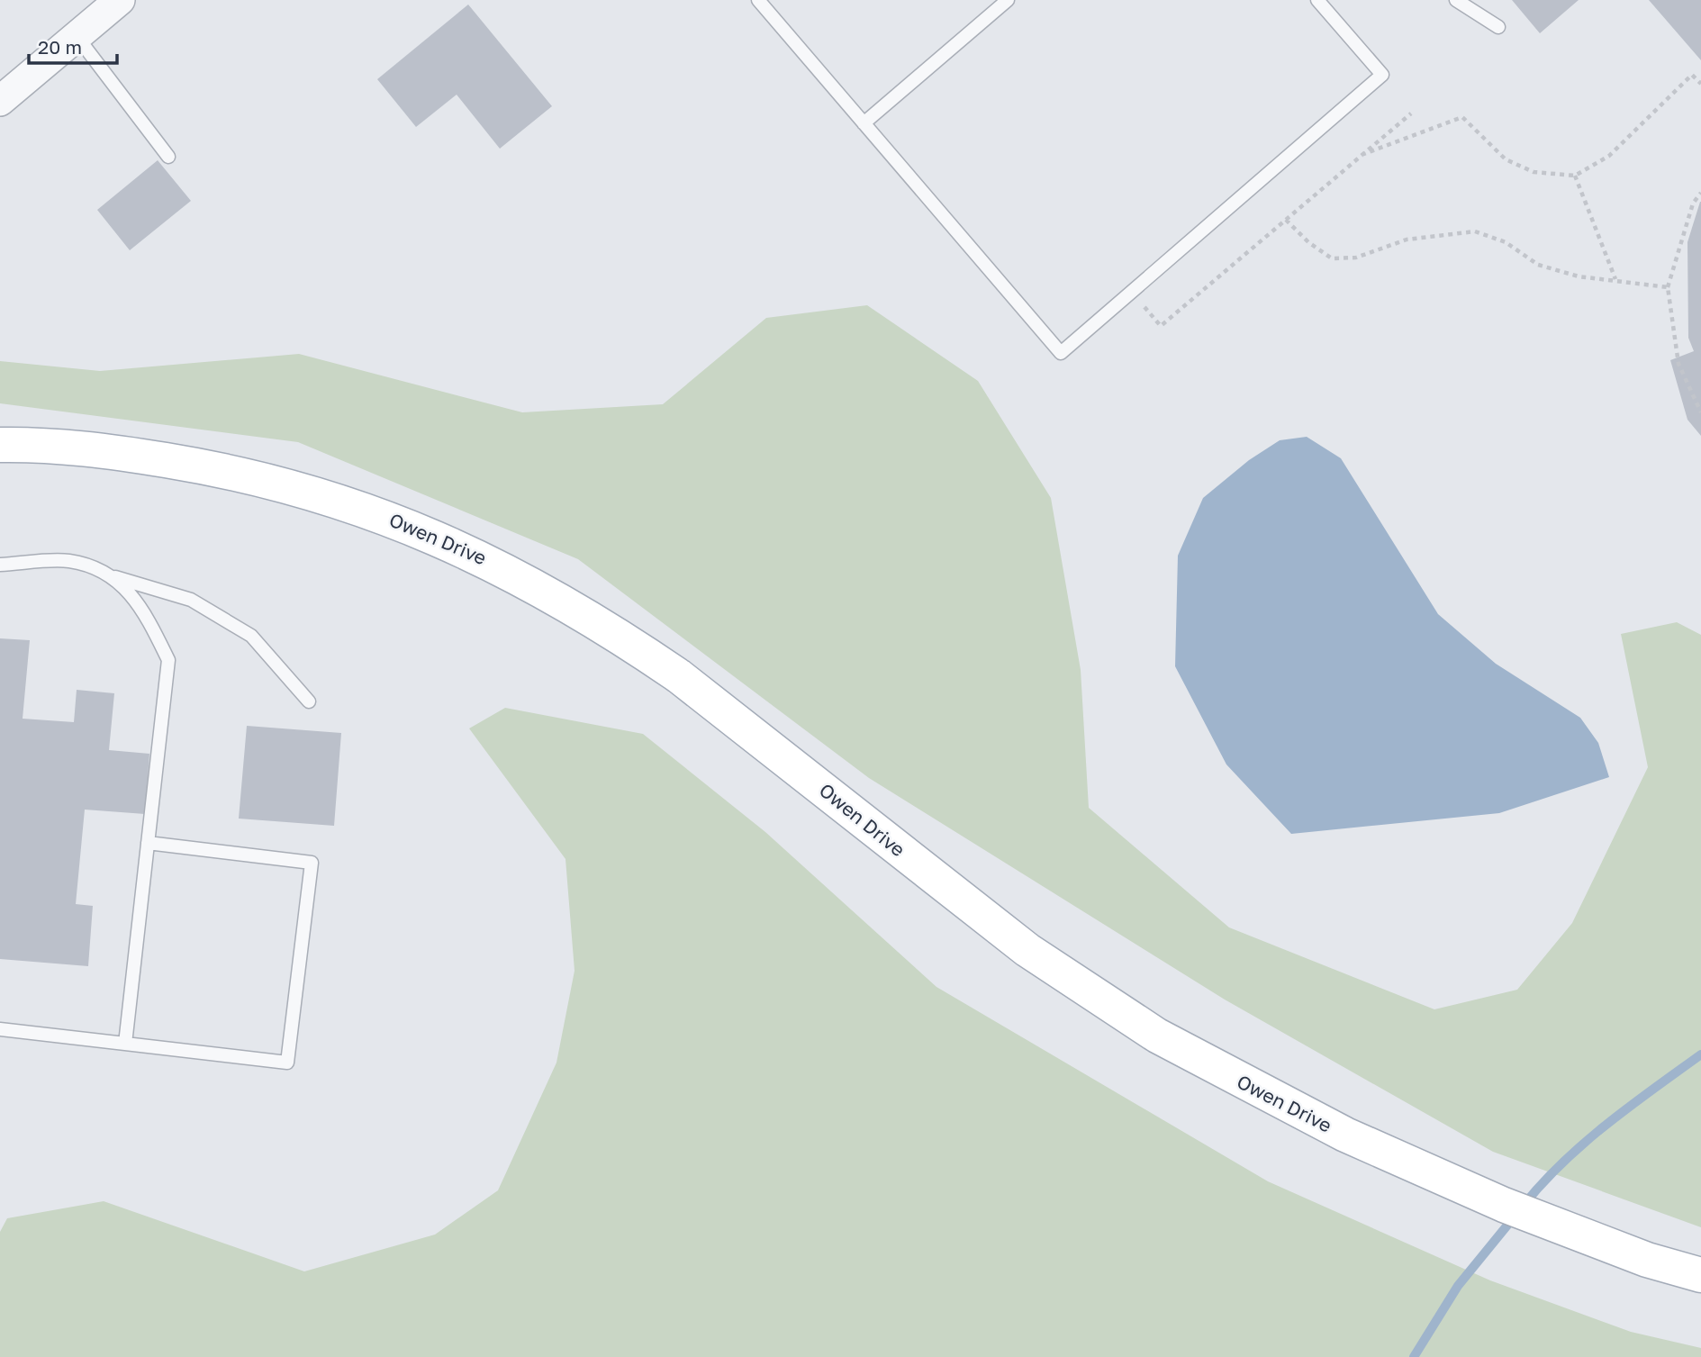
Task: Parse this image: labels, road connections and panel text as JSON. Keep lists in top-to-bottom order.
{
  "streets": {
    "main road": ["Owen Drive"]
  },
  "scale_bar": "20 m"
}
